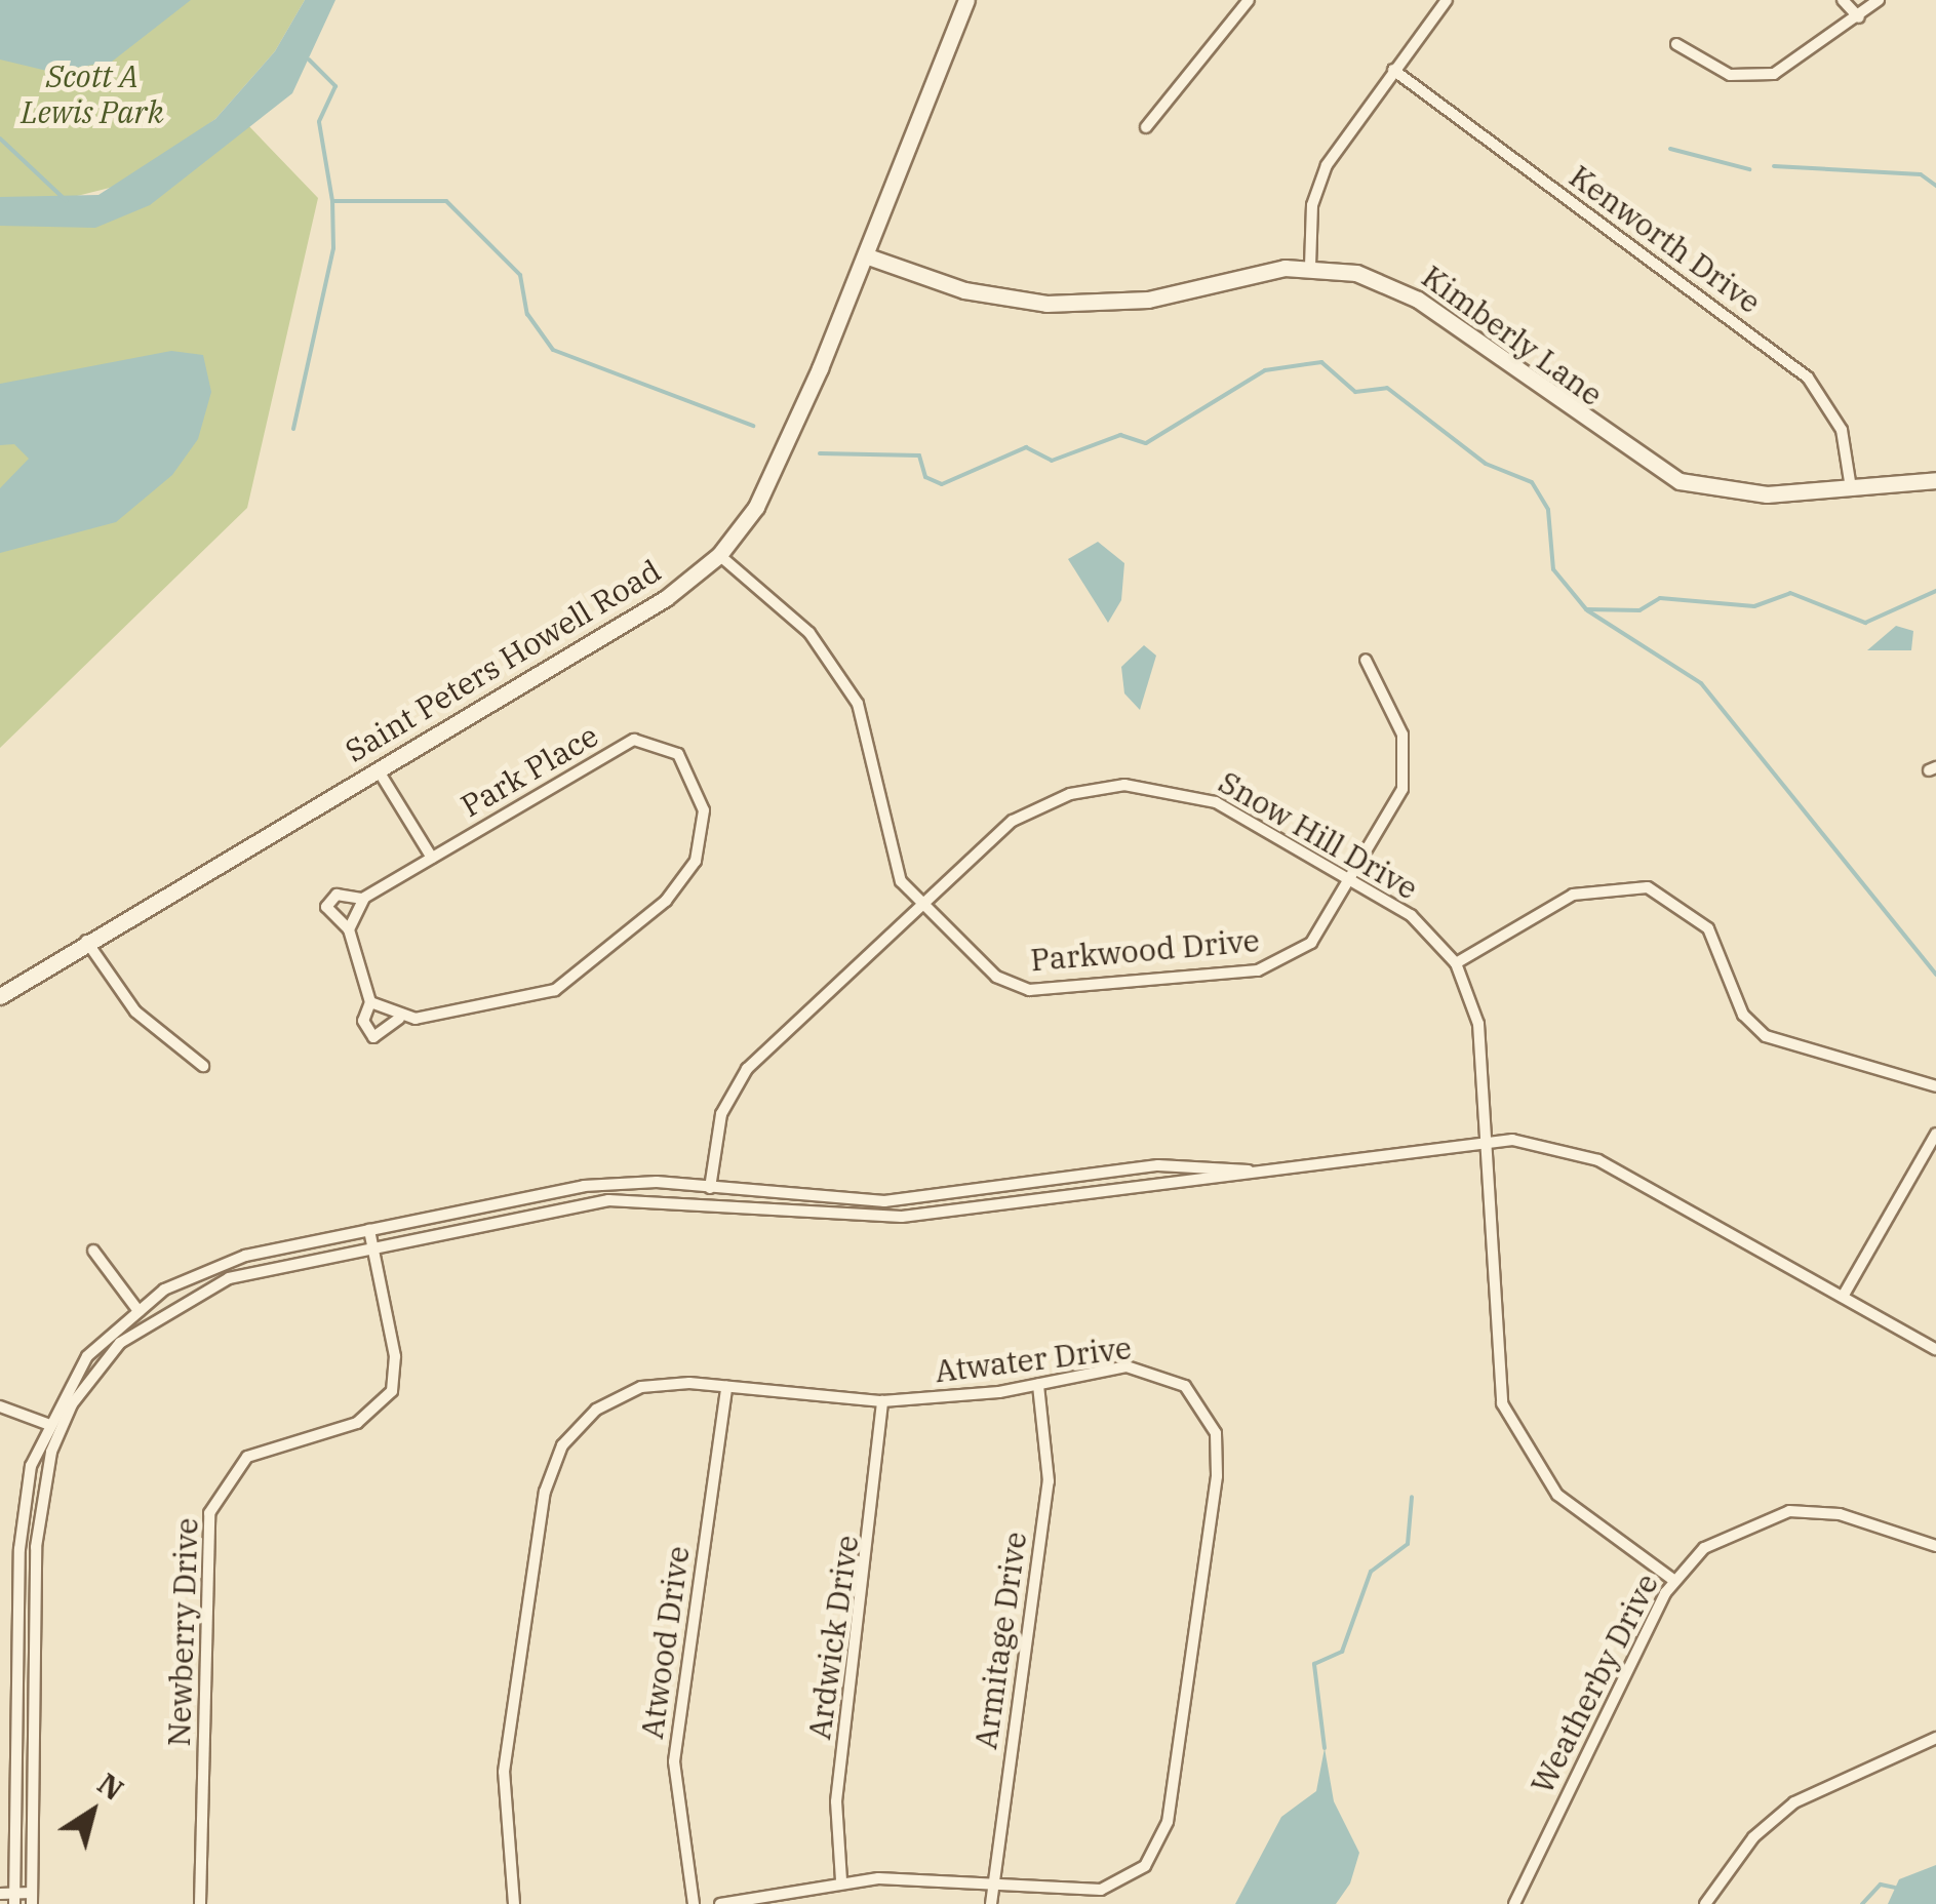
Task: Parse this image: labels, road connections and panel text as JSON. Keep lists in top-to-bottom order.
{
  "streets": {
    "main road": ["Kimberly Lane", "Saint Peters Howell Road"],
    "street": [
      "Kenworth Drive",
      "Park Place",
      "Snow Hill Drive",
      "Parkwood Drive",
      "Atwater Drive",
      "Newberry Drive",
      "Ardwick Drive",
      "Armitage Drive",
      "Atwood Drive",
      "Weatherby Drive"
    ]
  },
  "crossings": [
    ["Kenworth Drive", "Kimberly Lane"],
    ["Kimberly Lane", "Saint Peters Howell Road"],
    ["Saint Peters Howell Road", "Parkwood Drive"],
    ["Snow Hill Drive", "Parkwood Drive"],
    ["Snow Hill Drive", "Weatherby Drive"],
    ["Atwater Drive", "Ardwick Drive"],
    ["Atwater Drive", "Armitage Drive"],
    ["Atwater Drive", "Atwood Drive"]
  ],
  "parks": ["Scott A Lewis Park"],
  "north": "top right"
}
